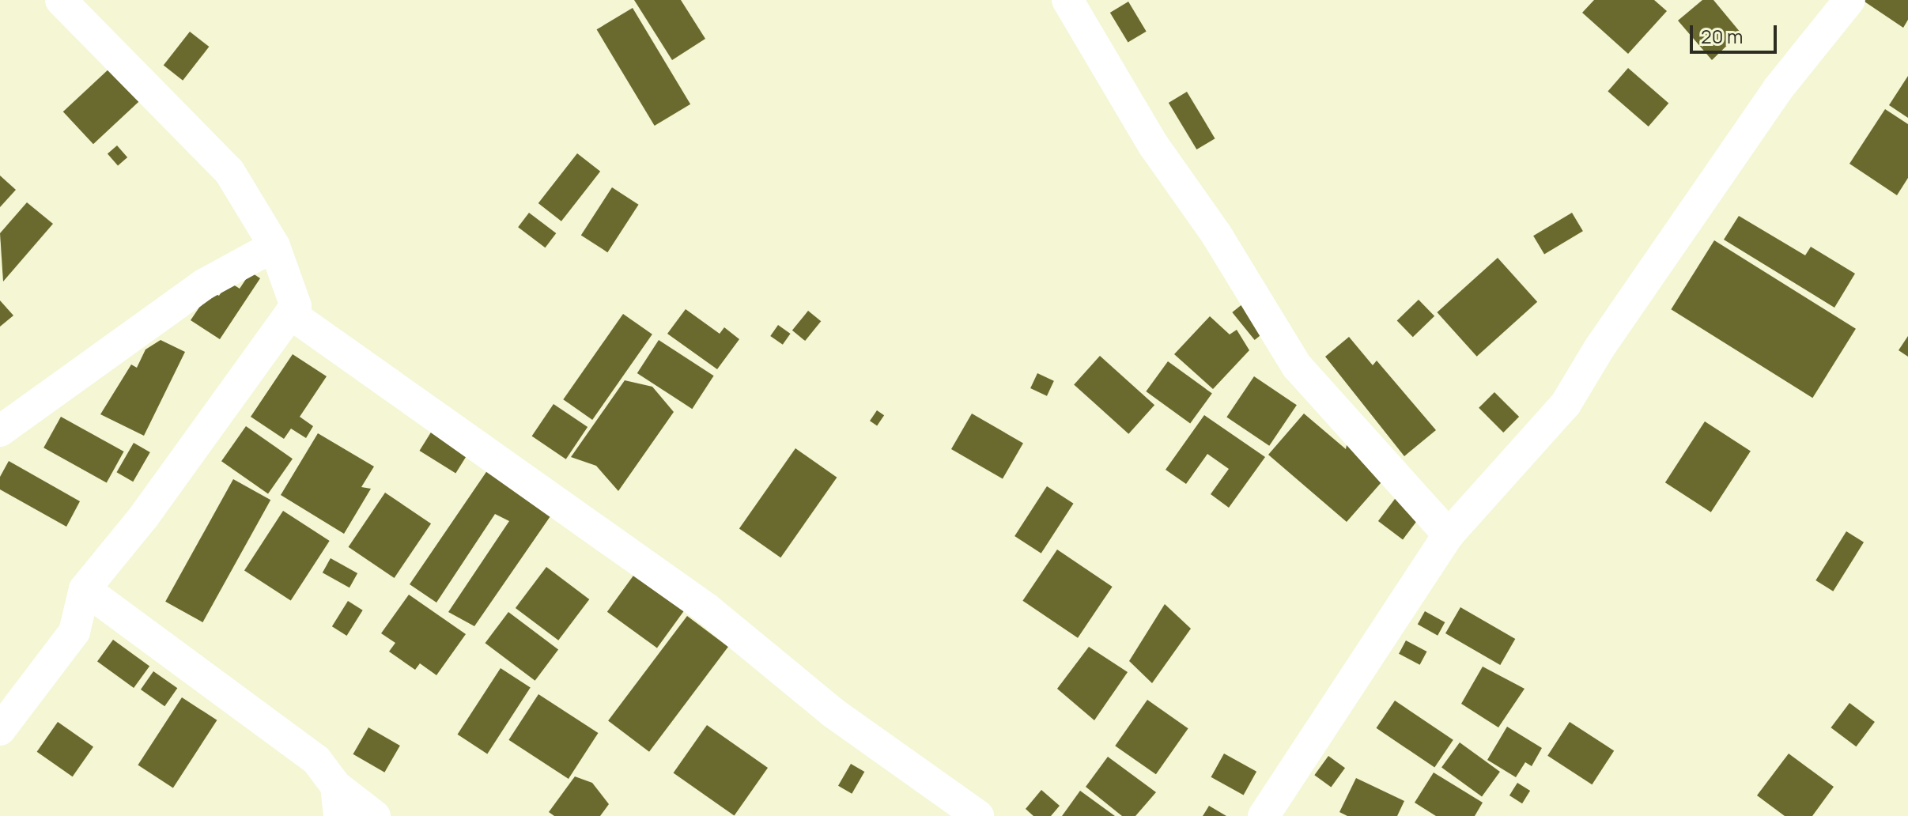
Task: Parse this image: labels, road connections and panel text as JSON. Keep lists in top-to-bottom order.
{
  "scale_bar": "20 m"
}
